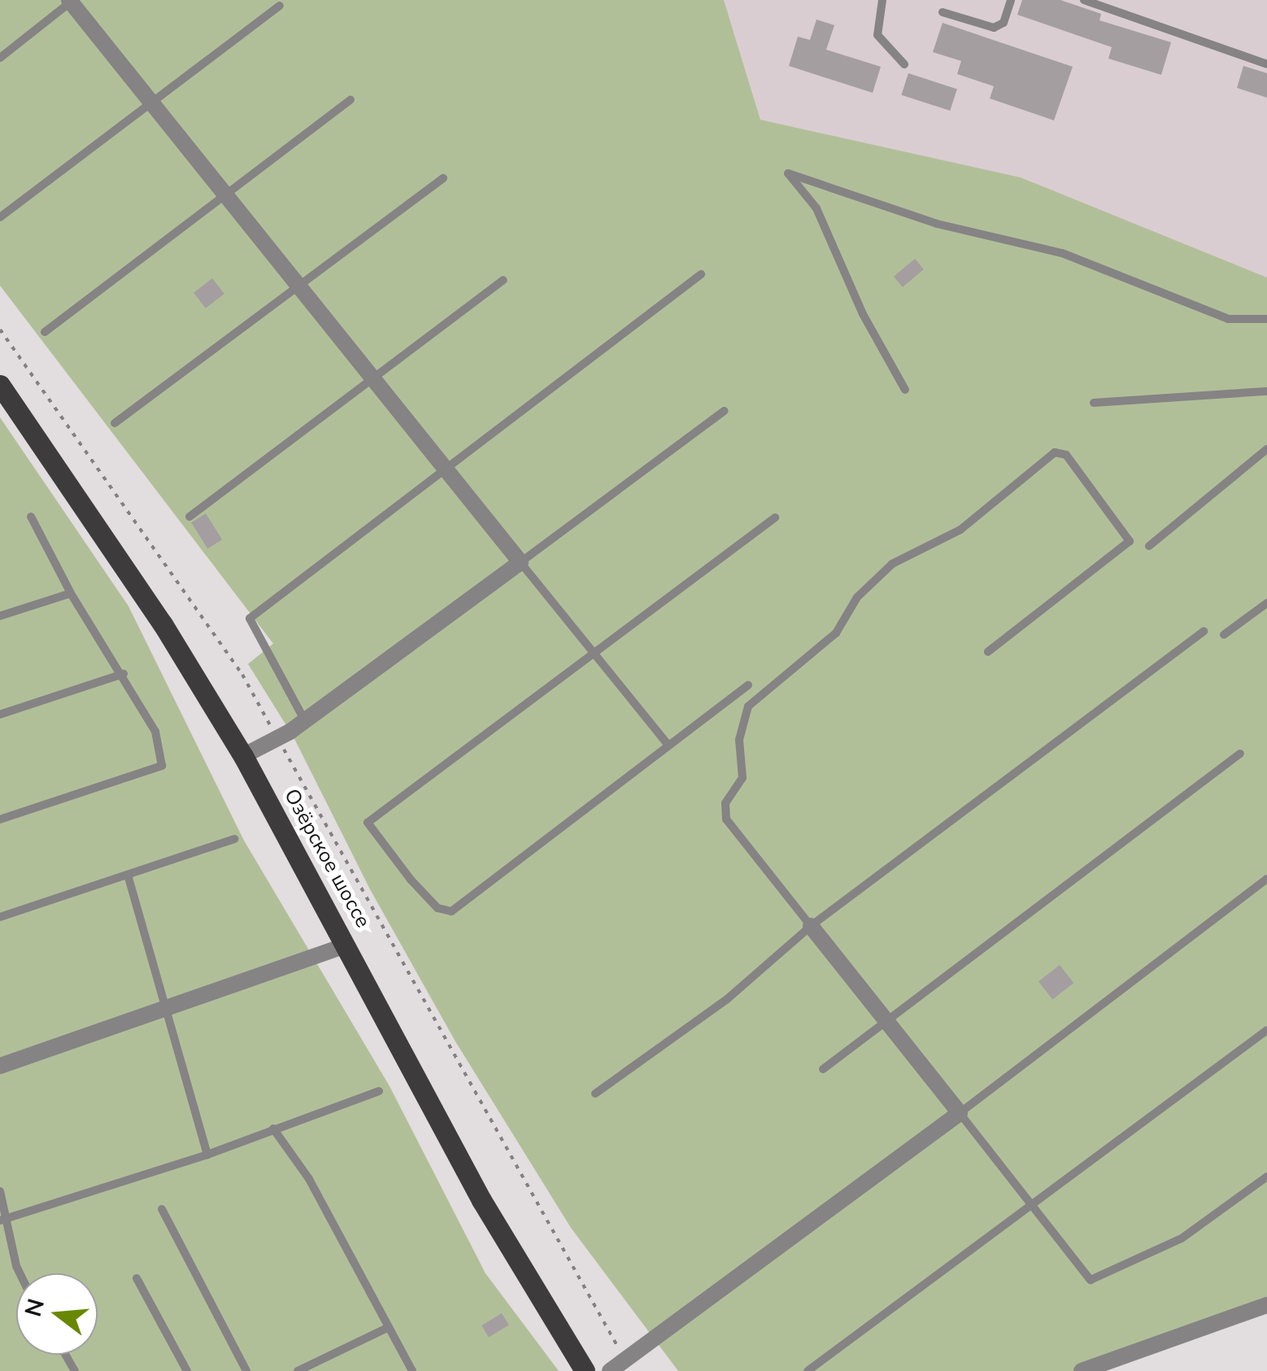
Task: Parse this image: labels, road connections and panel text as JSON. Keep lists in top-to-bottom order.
{
  "streets": {
    "main road": ["Озёрское шоссе"]
  },
  "north": "left"
}
